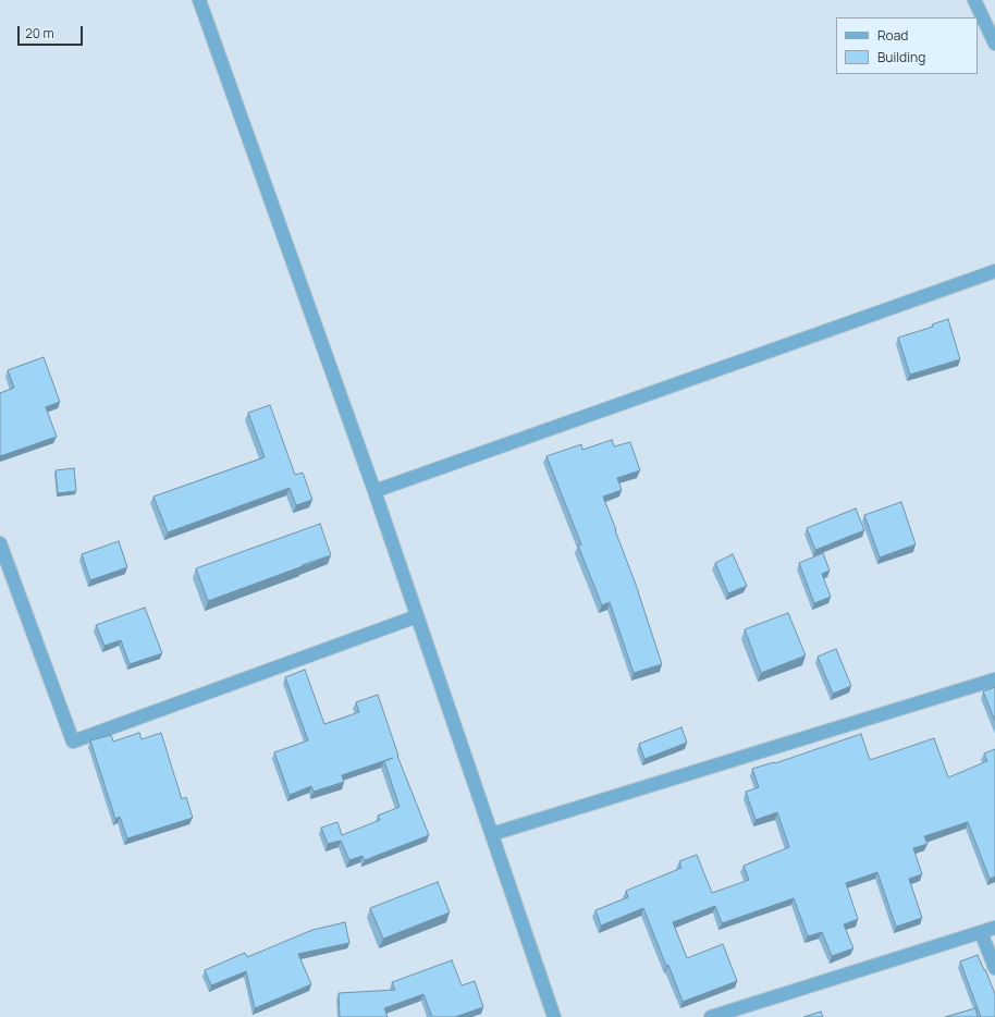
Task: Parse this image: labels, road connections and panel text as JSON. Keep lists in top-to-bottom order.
{
  "legend": ["Road", "Building"],
  "scale_bar": "20 m"
}
